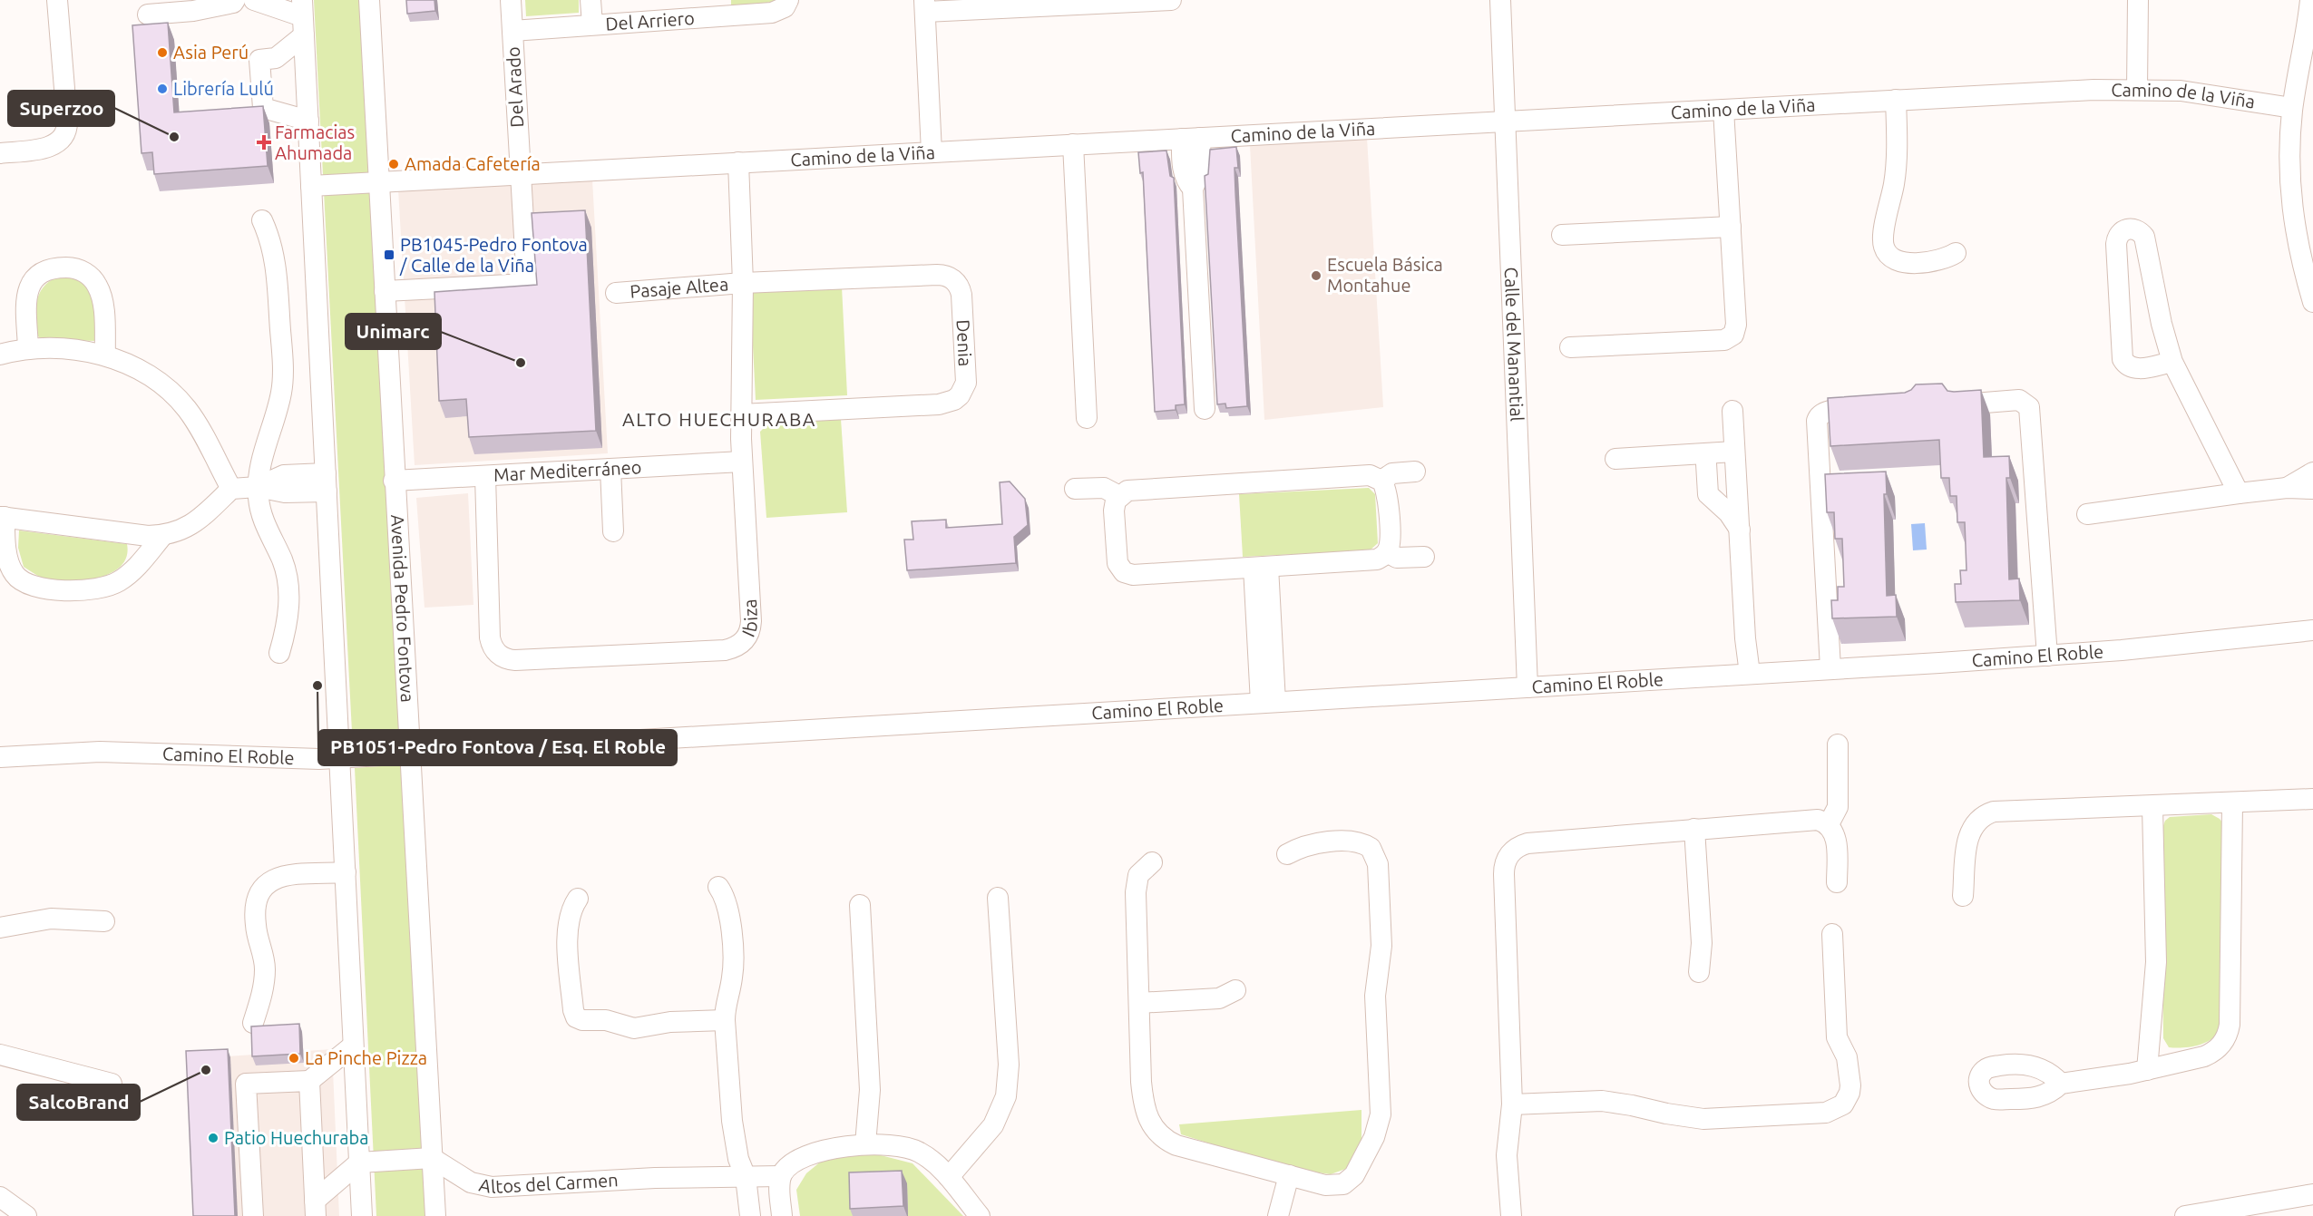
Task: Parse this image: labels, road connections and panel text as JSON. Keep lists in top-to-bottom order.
{
  "streets": {
    "street": [
      "Del Arriero",
      "Del Arado",
      "Camino de la Viña",
      "Pasaje Altea",
      "Denia",
      "Calle del Manantial",
      "Mar Mediterráneo",
      "Avenida Pedro Fontova",
      "Ibiza",
      "Camino El Roble",
      "Altos del Carmen"
    ]
  },
  "crossings": [
    ["Del Arriero", "Del Arado"],
    ["Del Arado", "Camino de la Viña"],
    ["Del Arado", "Avenida Pedro Fontova"],
    ["Camino de la Viña", "Calle del Manantial"],
    ["Camino de la Viña", "Avenida Pedro Fontova"],
    ["Camino de la Viña", "Ibiza"],
    ["Pasaje Altea", "Denia"],
    ["Pasaje Altea", "Ibiza"],
    ["Denia", "Ibiza"],
    ["Calle del Manantial", "Camino El Roble"],
    ["Mar Mediterráneo", "Avenida Pedro Fontova"],
    ["Mar Mediterráneo", "Ibiza"],
    ["Avenida Pedro Fontova", "Camino El Roble"],
    ["Avenida Pedro Fontova", "Altos del Carmen"]
  ],
  "districts": ["ALTO HUECHURABA"],
  "places": {
    "other": [
      "Asia Perú",
      "Librería Lulú",
      "Superzoo",
      "Amada Cafetería",
      "Escuela Básica Montahue",
      "Unimarc",
      "PB1051-Pedro Fontova / Esq. El Roble",
      "La Pinche Pizza",
      "SalcoBrand",
      "Patio Huechuraba"
    ],
    "health": ["Farmacias Ahumada"],
    "transit": ["PB1045-Pedro Fontova / Calle de la Viña"]
  }
}
